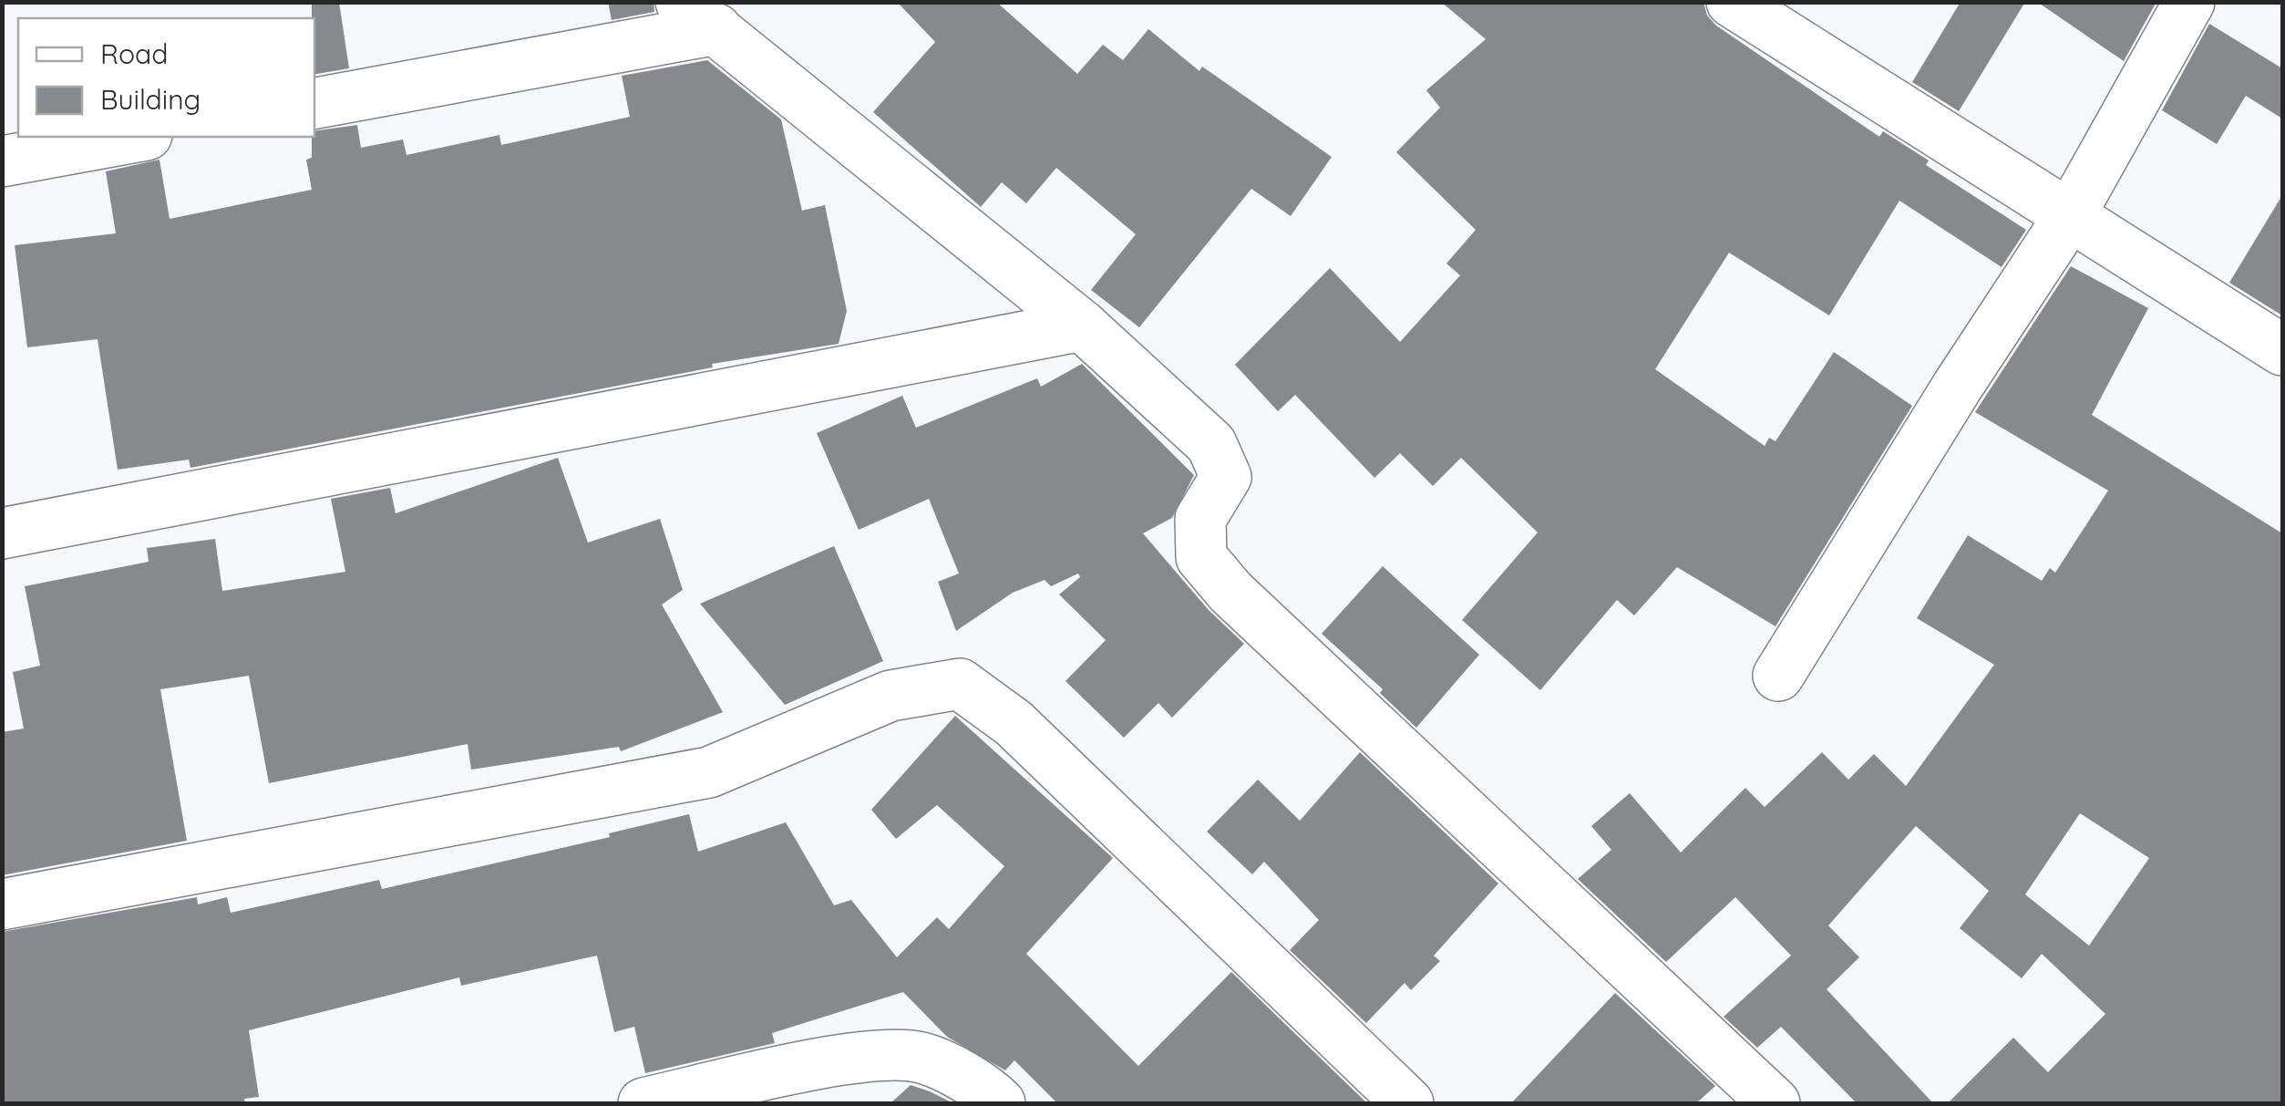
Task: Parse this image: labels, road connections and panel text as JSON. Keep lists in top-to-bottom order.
{
  "legend": ["Road", "Building"]
}
